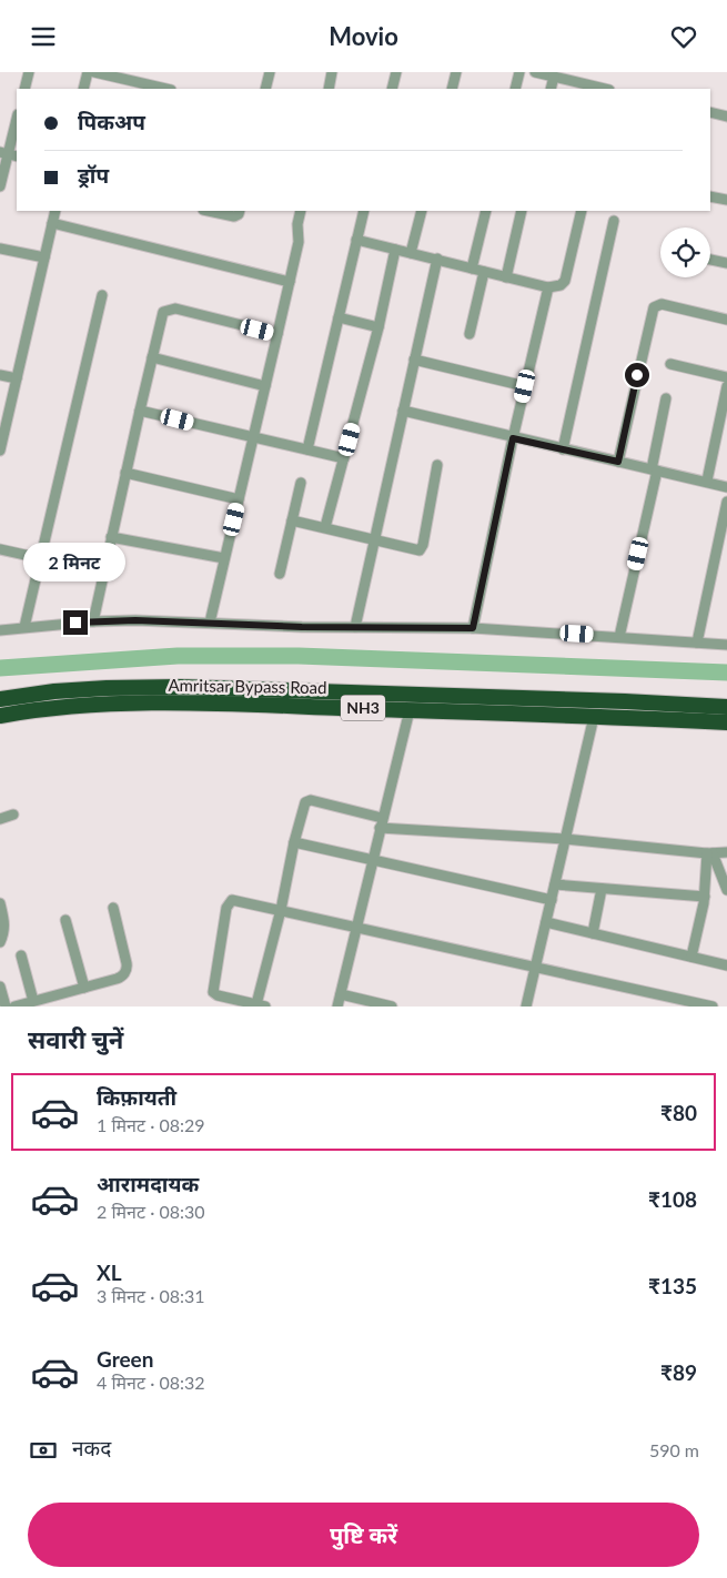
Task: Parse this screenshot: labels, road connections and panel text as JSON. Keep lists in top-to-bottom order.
{
  "streets": {
    "highway": ["Amritsar Bypass Road", "NH3"]
  },
  "page": {
    "header": "Movio",
    "banner": ["पिकअप", "ड्रॉप"],
    "bubble": "2 मिनट",
    "heading": "सवारी चुनें",
    "list": [
      {
        "name": "किफ़ायती",
        "note": "1 मिनट · 08:29",
        "value": "₹80"
      },
      {
        "name": "आरामदायक",
        "note": "2 मिनट · 08:30",
        "value": "₹108"
      },
      {
        "name": "XL",
        "note": "3 मिनट · 08:31",
        "value": "₹135"
      },
      {
        "name": "Green",
        "note": "4 मिनट · 08:32",
        "value": "₹89"
      }
    ],
    "pay": ["नकद", "590 m"],
    "buttons": "पुष्टि करें"
  }
}
